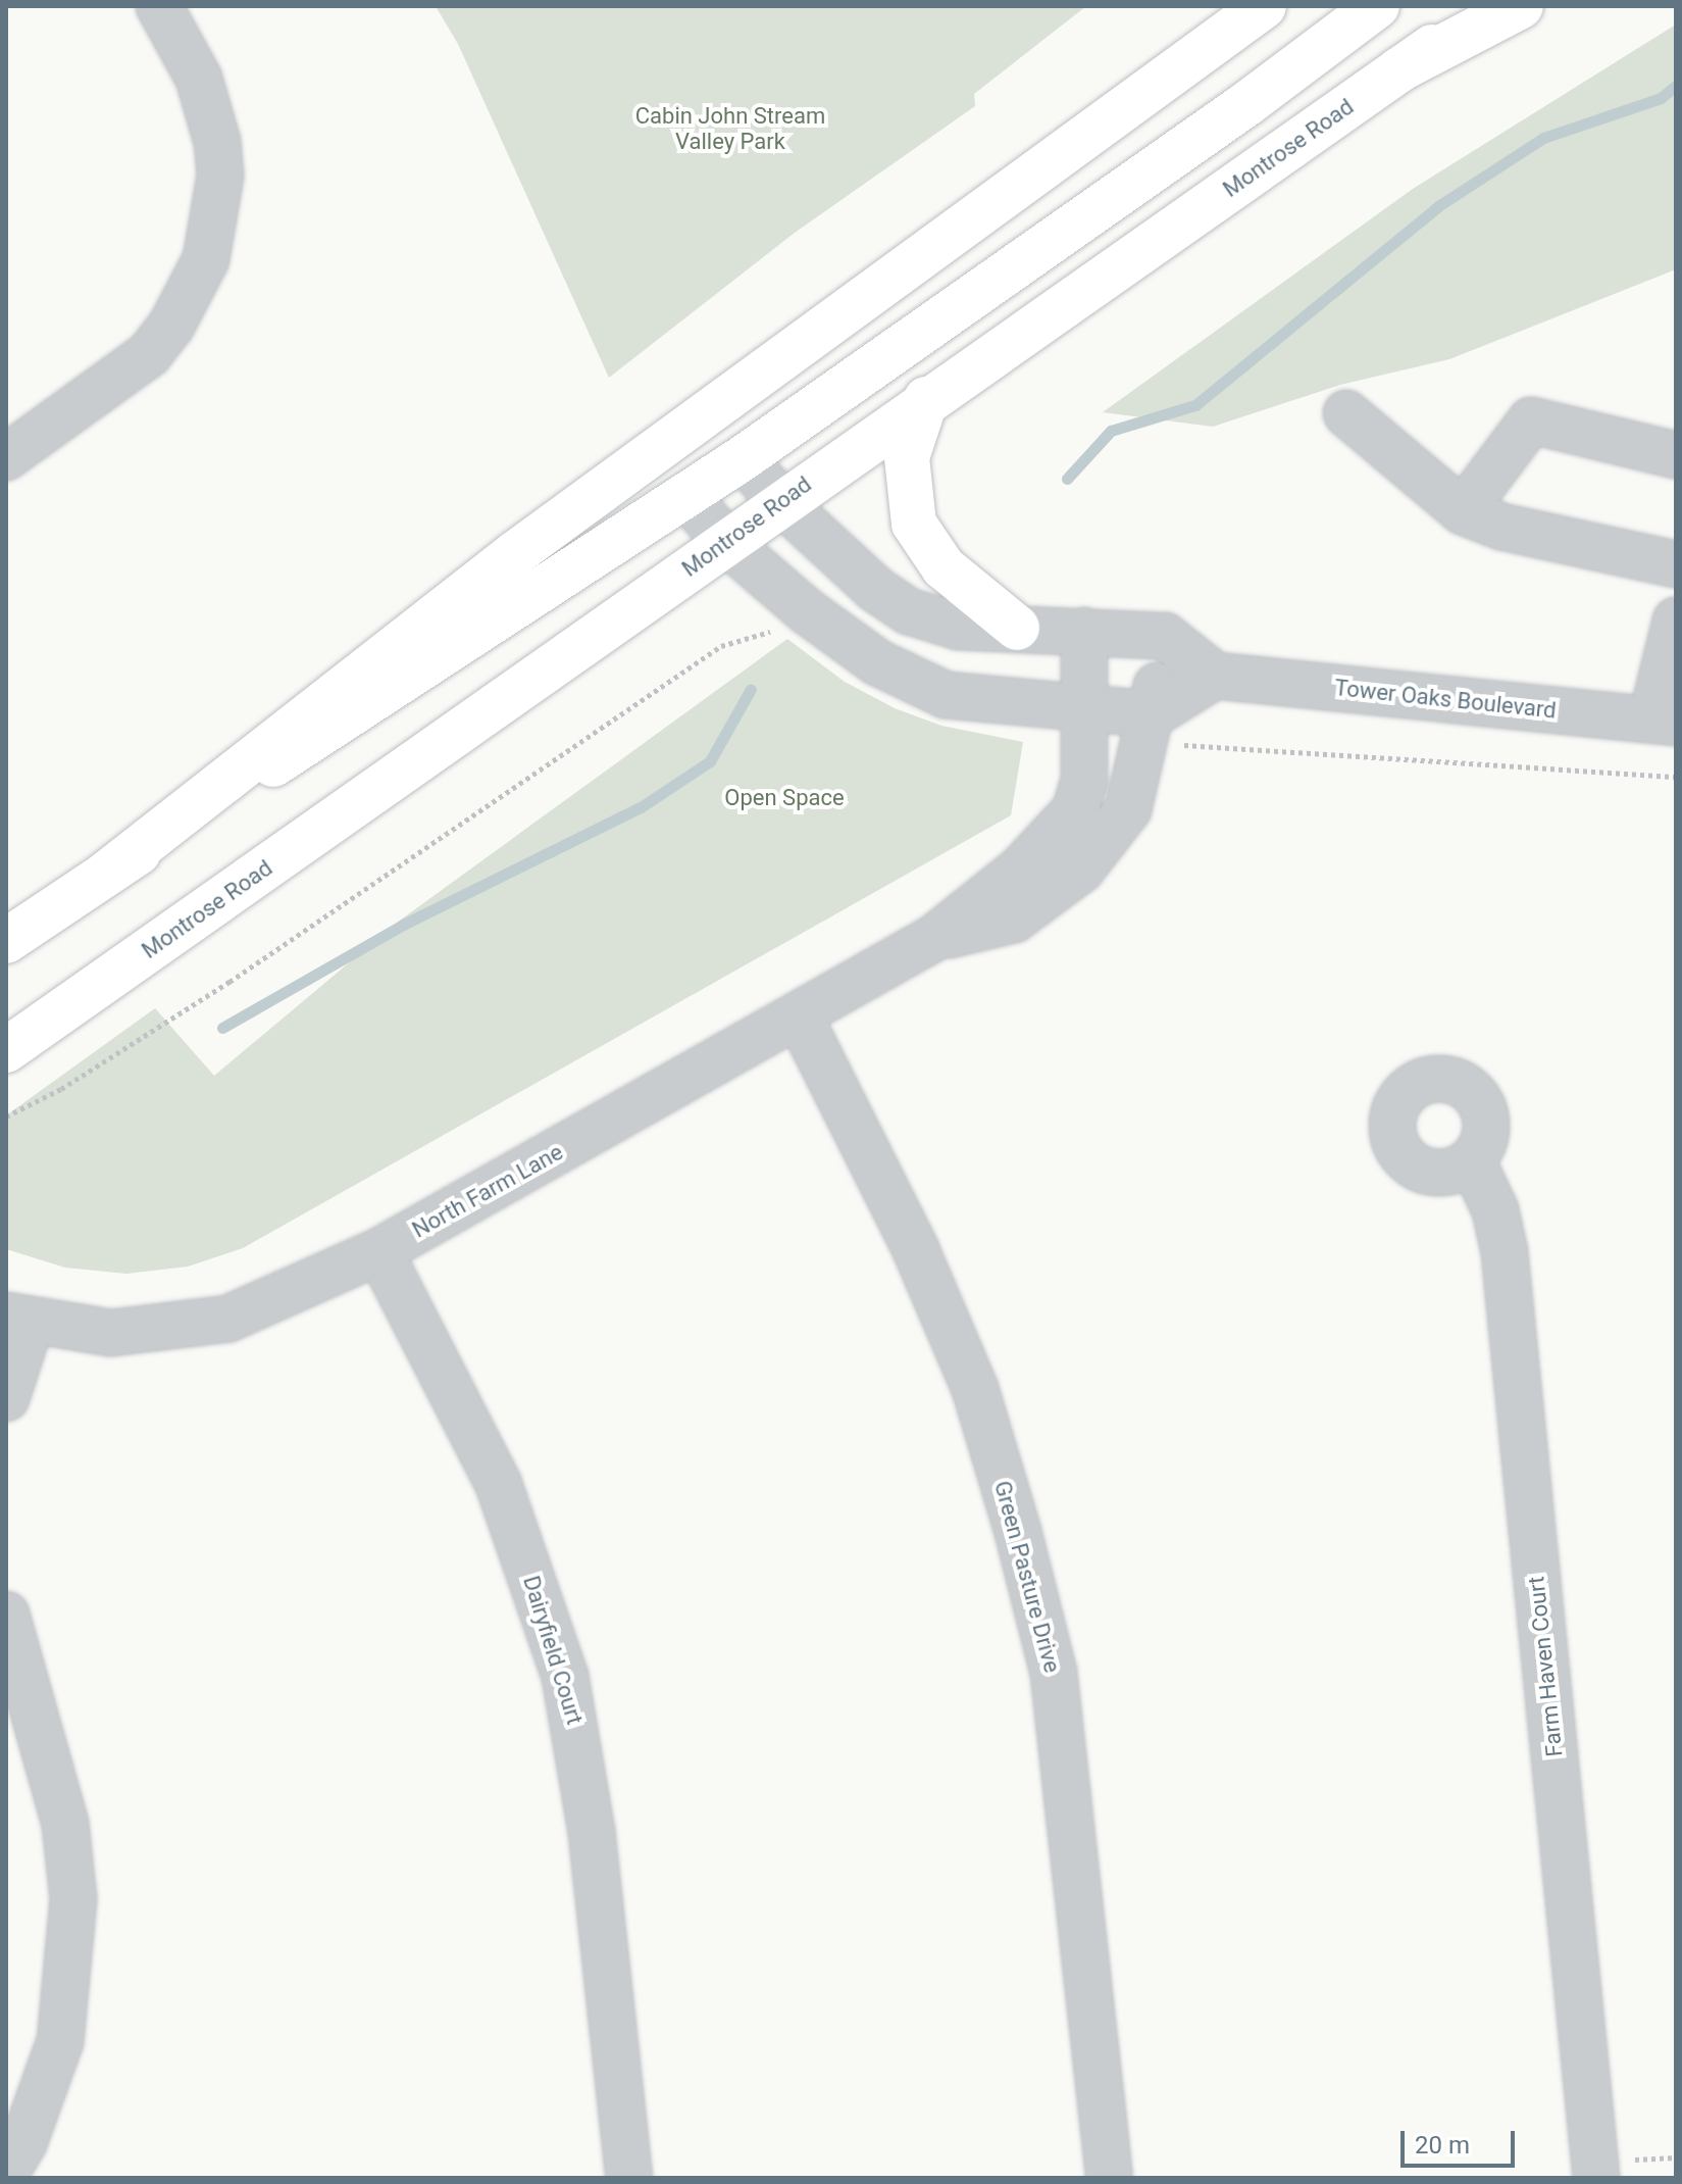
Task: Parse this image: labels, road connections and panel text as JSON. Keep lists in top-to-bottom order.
{
  "streets": {
    "main road": ["Montrose Road"],
    "street": [
      "Tower Oaks Boulevard",
      "North Farm Lane",
      "Green Pasture Drive",
      "Dairyfield Court",
      "Farm Haven Court"
    ]
  },
  "crossings": [
    ["North Farm Lane", "Green Pasture Drive"],
    ["North Farm Lane", "Dairyfield Court"]
  ],
  "parks": ["Cabin John Stream Valley Park", "Open Space"],
  "scale_bar": "20 m"
}
